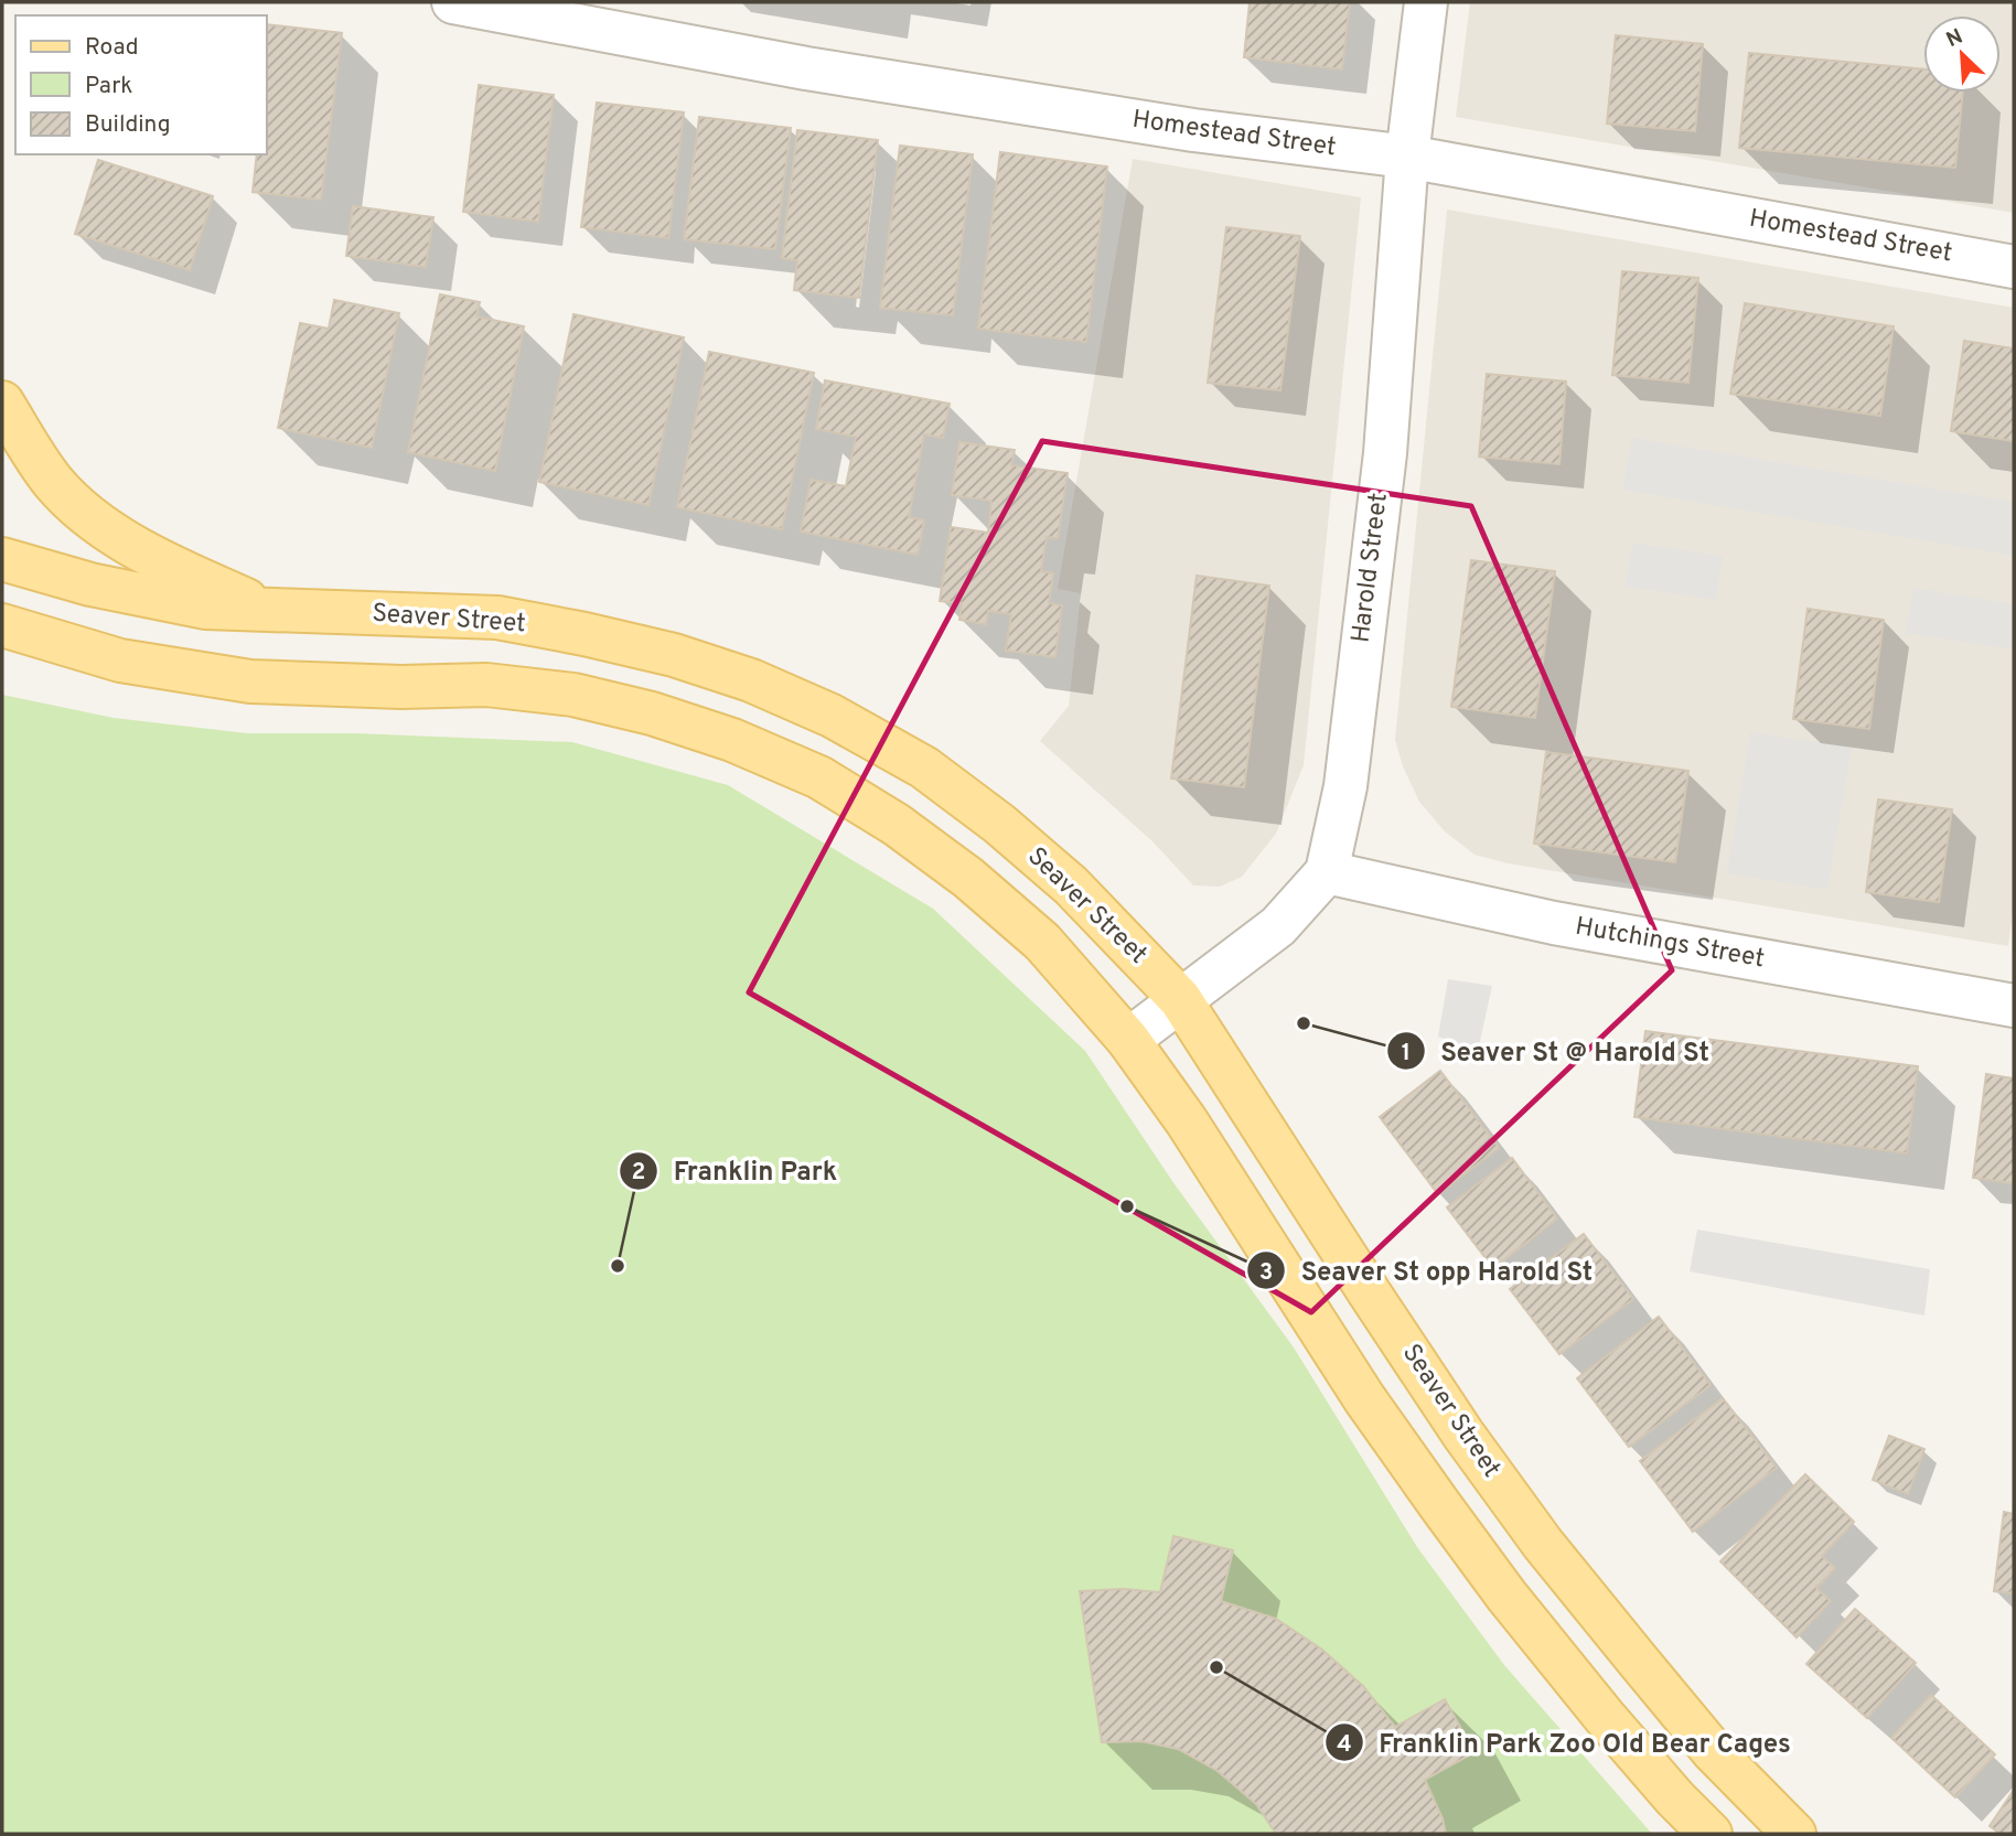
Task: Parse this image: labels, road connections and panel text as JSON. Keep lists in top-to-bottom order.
{
  "streets": {
    "main road": ["Seaver Street"],
    "street": ["Homestead Street", "Harold Street", "Hutchings Street"]
  },
  "crossings": [
    ["Homestead Street", "Harold Street"],
    ["Harold Street", "Seaver Street"],
    ["Harold Street", "Hutchings Street"]
  ],
  "places": [
    "Seaver St @ Harold St",
    "Seaver St opp Harold St",
    "Franklin Park",
    "Franklin Park Zoo Old Bear Cages"
  ],
  "legend": ["Road", "Park", "Building"],
  "north": "top left"
}
